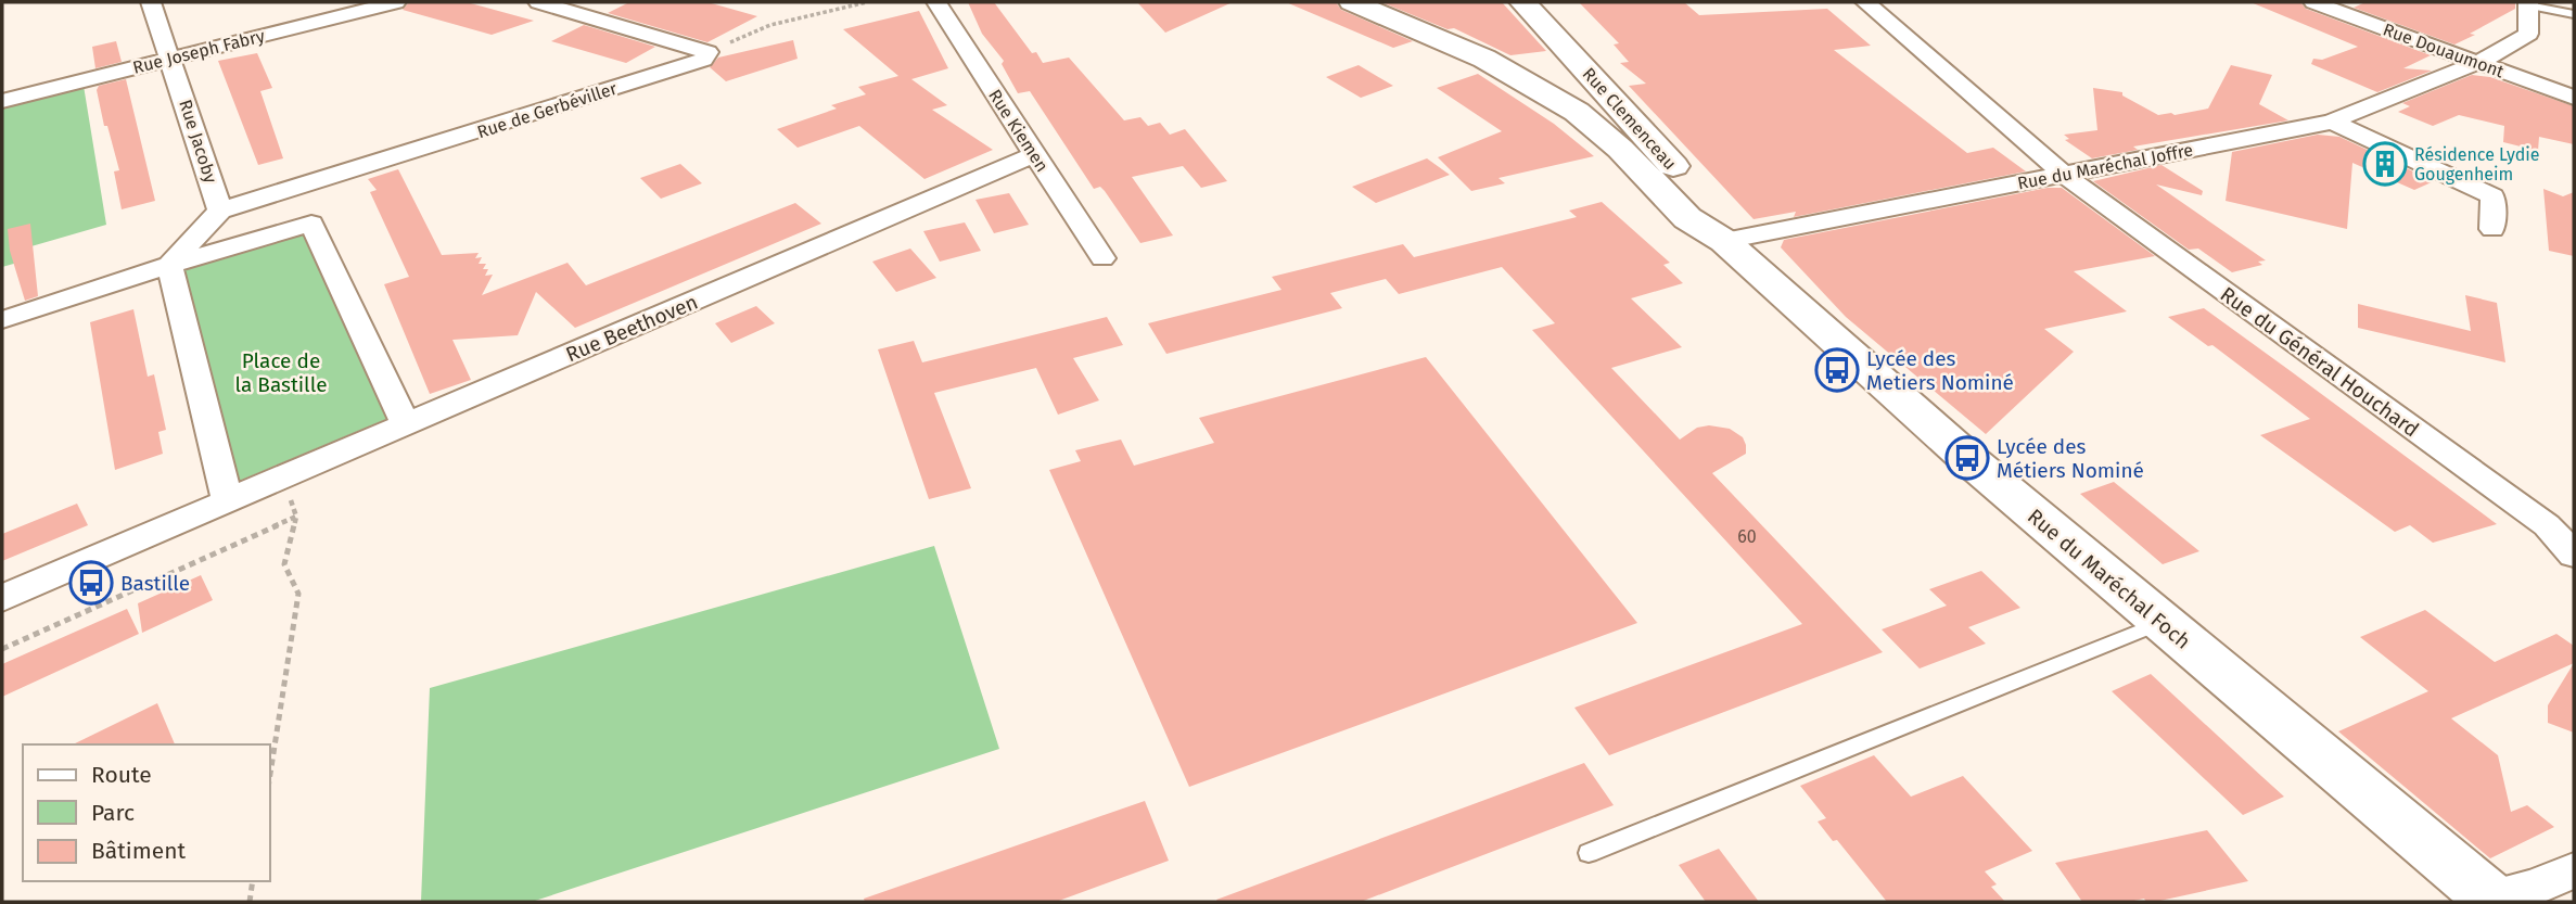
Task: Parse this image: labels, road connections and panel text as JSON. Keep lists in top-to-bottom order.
{
  "streets": {
    "main road": ["Rue Clemenceau", "Rue du Maréchal Foch"],
    "street": [
      "Rue Douaumont",
      "Rue Joseph Fabry",
      "Rue de Gerbéviller",
      "Rue Kiemen",
      "Rue Jacoby",
      "Rue du Maréchal Joffre",
      "Rue Beethoven",
      "Rue du Général Houchard"
    ]
  },
  "crossings": [
    ["Rue Douaumont", "Rue du Maréchal Joffre"],
    ["Rue Joseph Fabry", "Rue Jacoby"],
    ["Rue de Gerbéviller", "Rue Jacoby"],
    ["Rue Clemenceau", "Rue du Maréchal Joffre"],
    ["Rue Clemenceau", "Rue du Maréchal Foch"],
    ["Rue Kiemen", "Rue Beethoven"],
    ["Rue du Maréchal Joffre", "Rue du Général Houchard"],
    ["Rue du Maréchal Joffre", "Rue du Maréchal Foch"]
  ],
  "parks": ["Place de la Bastille"],
  "places": {
    "building": ["Résidence Lydie Gougenheim"],
    "bus stop": ["Lycée des Metiers Nominé", "Lycée des Métiers Nominé", "Bastille"]
  },
  "house_numbers": ["60"],
  "legend": ["Route", "Parc", "Bâtiment"]
}
